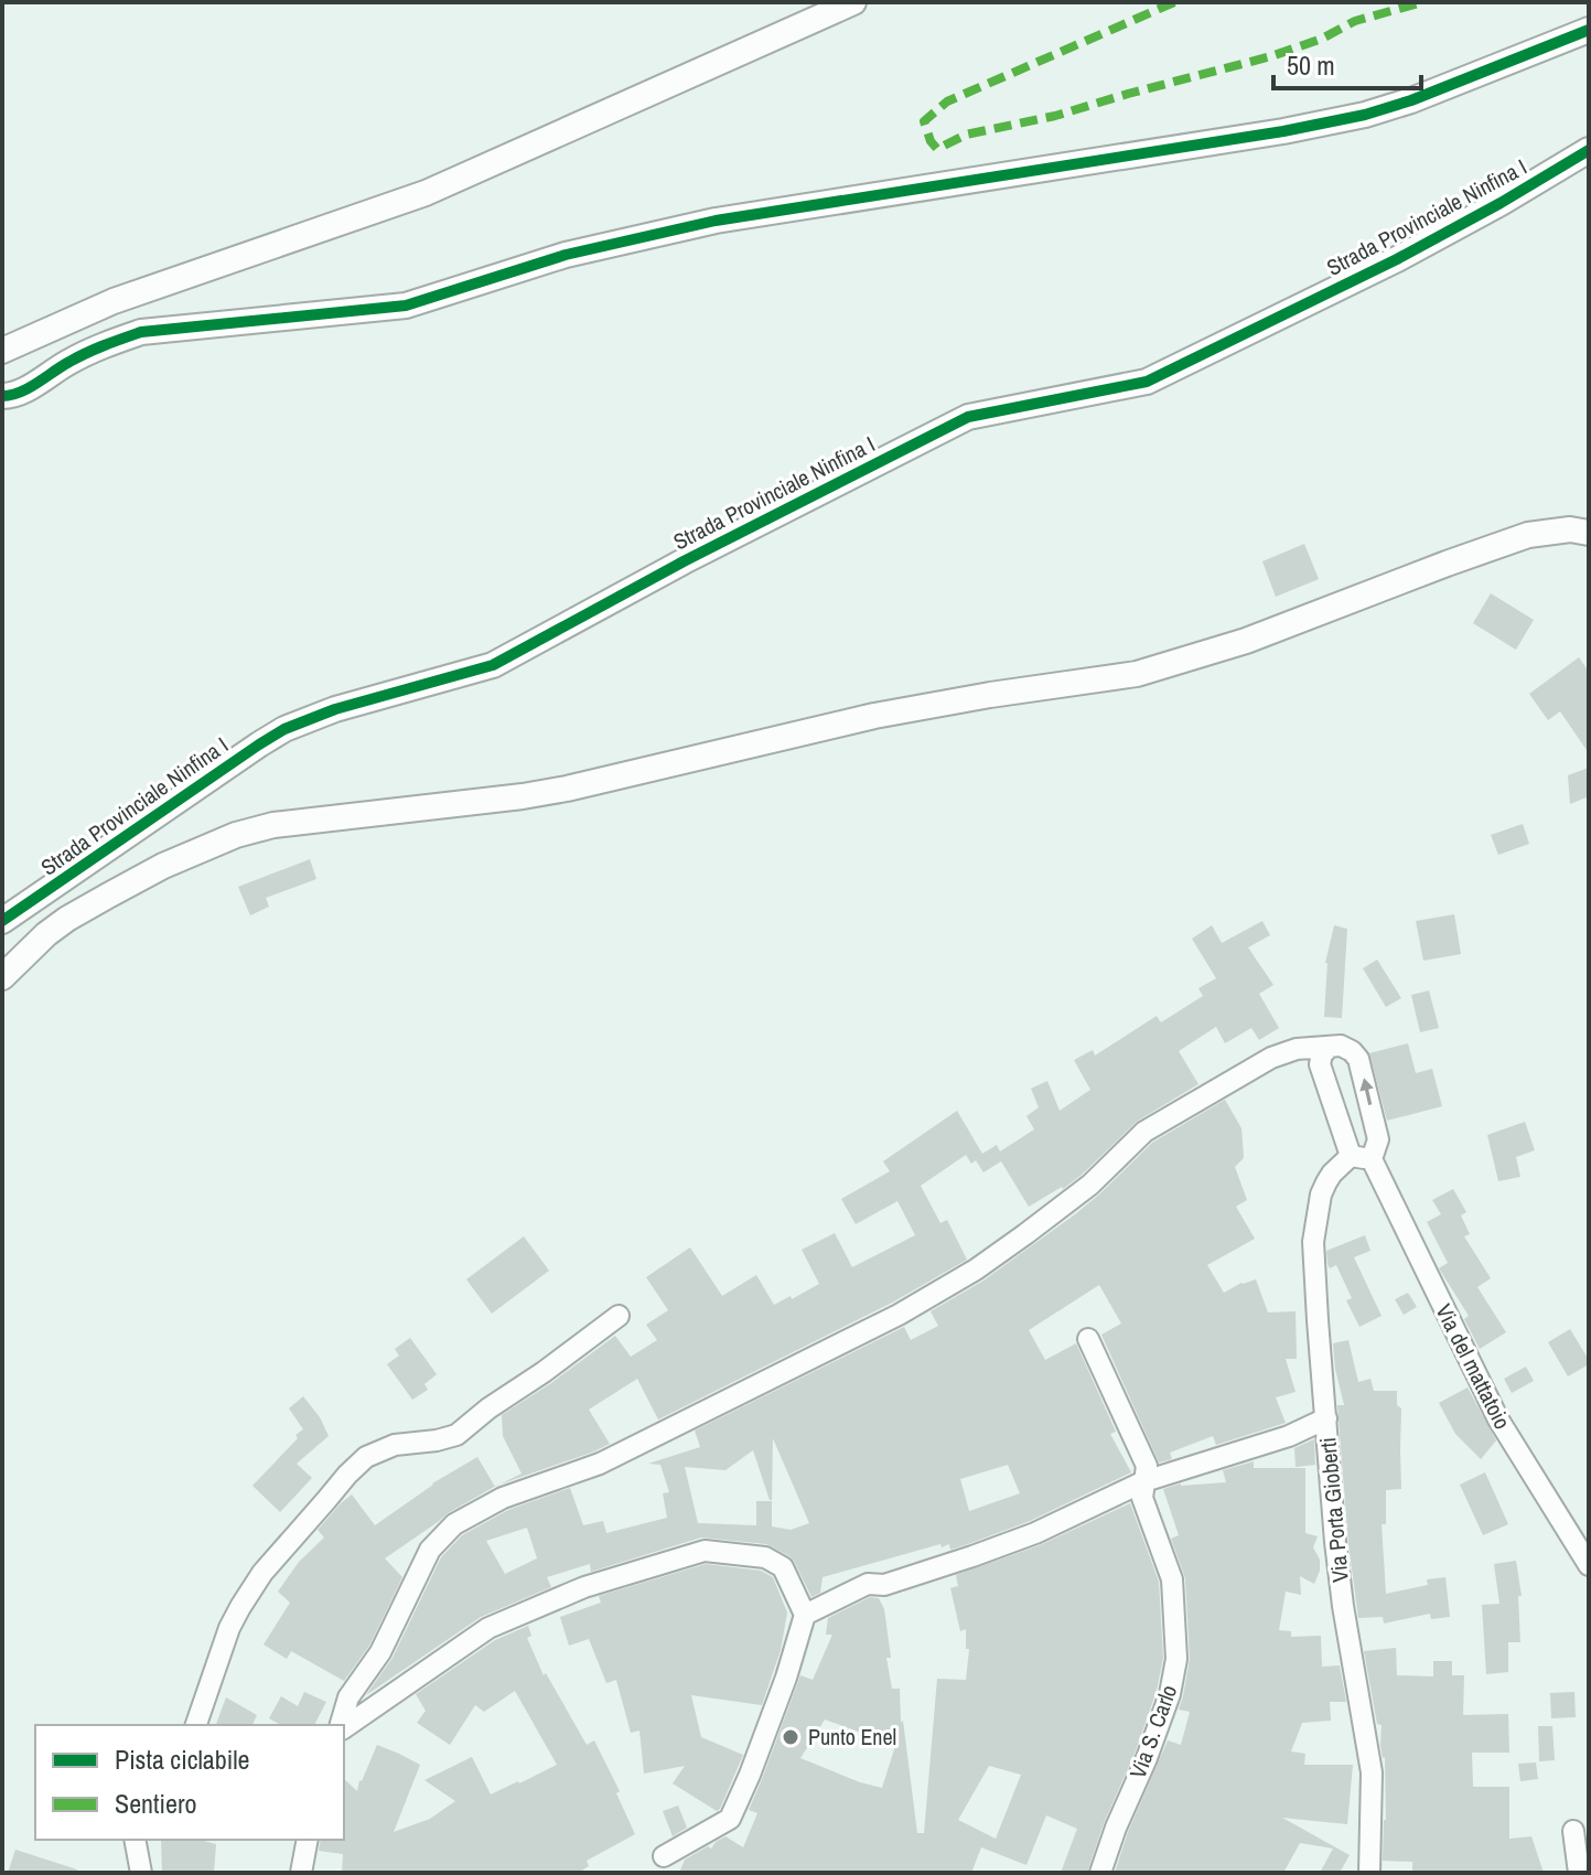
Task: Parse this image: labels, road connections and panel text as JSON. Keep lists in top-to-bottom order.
{
  "streets": {
    "street": [
      "Strada Provinciale Ninfina I",
      "Via del mattatoio",
      "Via Porta Gioberti",
      "Via S. Carlo"
    ]
  },
  "crossings": [
    ["Via del mattatoio", "Via Porta Gioberti"]
  ],
  "places": ["Punto Enel"],
  "legend": ["Pista ciclabile", "Sentiero"],
  "scale_bar": "50 m"
}
